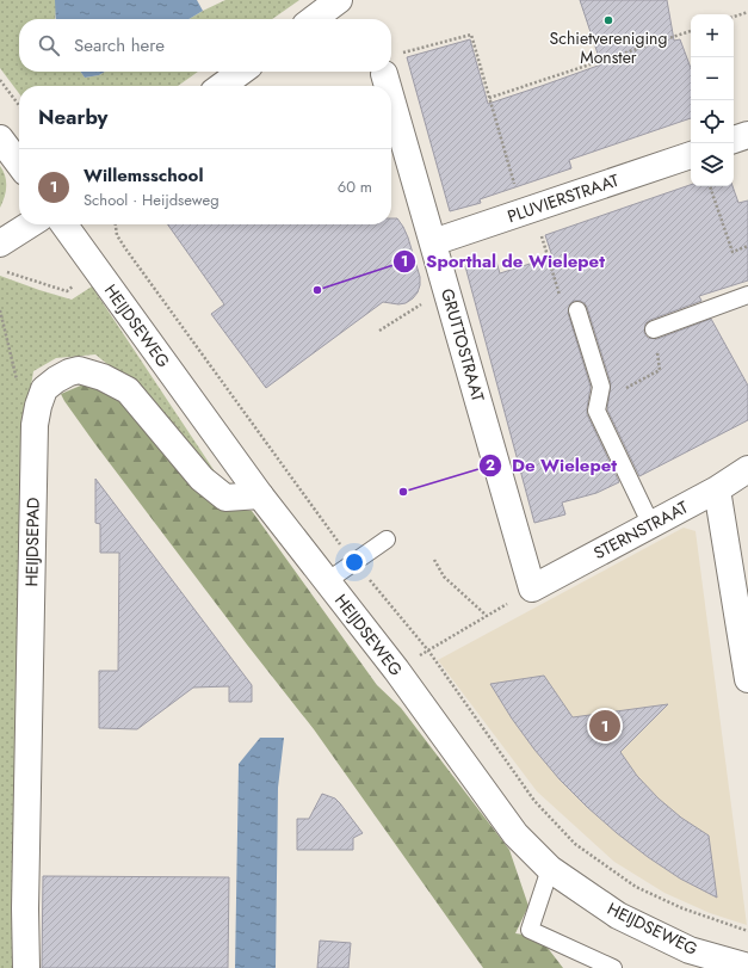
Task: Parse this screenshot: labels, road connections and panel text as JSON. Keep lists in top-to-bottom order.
{
  "streets": {
    "street": [
      "PLUVIERSTRAAT",
      "HEIJDSEWEG",
      "GRUTTOSTRAAT",
      "STERNSTRAAT",
      "HEIJDSEPAD"
    ]
  },
  "crossings": [
    ["PLUVIERSTRAAT", "GRUTTOSTRAAT"],
    ["HEIJDSEWEG", "HEIJDSEPAD"],
    ["GRUTTOSTRAAT", "STERNSTRAAT"]
  ],
  "places": ["Schietvereniging Monster", "Sporthal de Wielepet", "De Wielepet"],
  "page": {
    "map_buttons": ["+", "−"],
    "search": "Search here",
    "heading": "Nearby",
    "list": [
      {
        "mark": "1",
        "name": "Willemsschool",
        "note": "School · Heijdseweg",
        "value": "60 m"
      }
    ],
    "pins": "1"
  }
}
